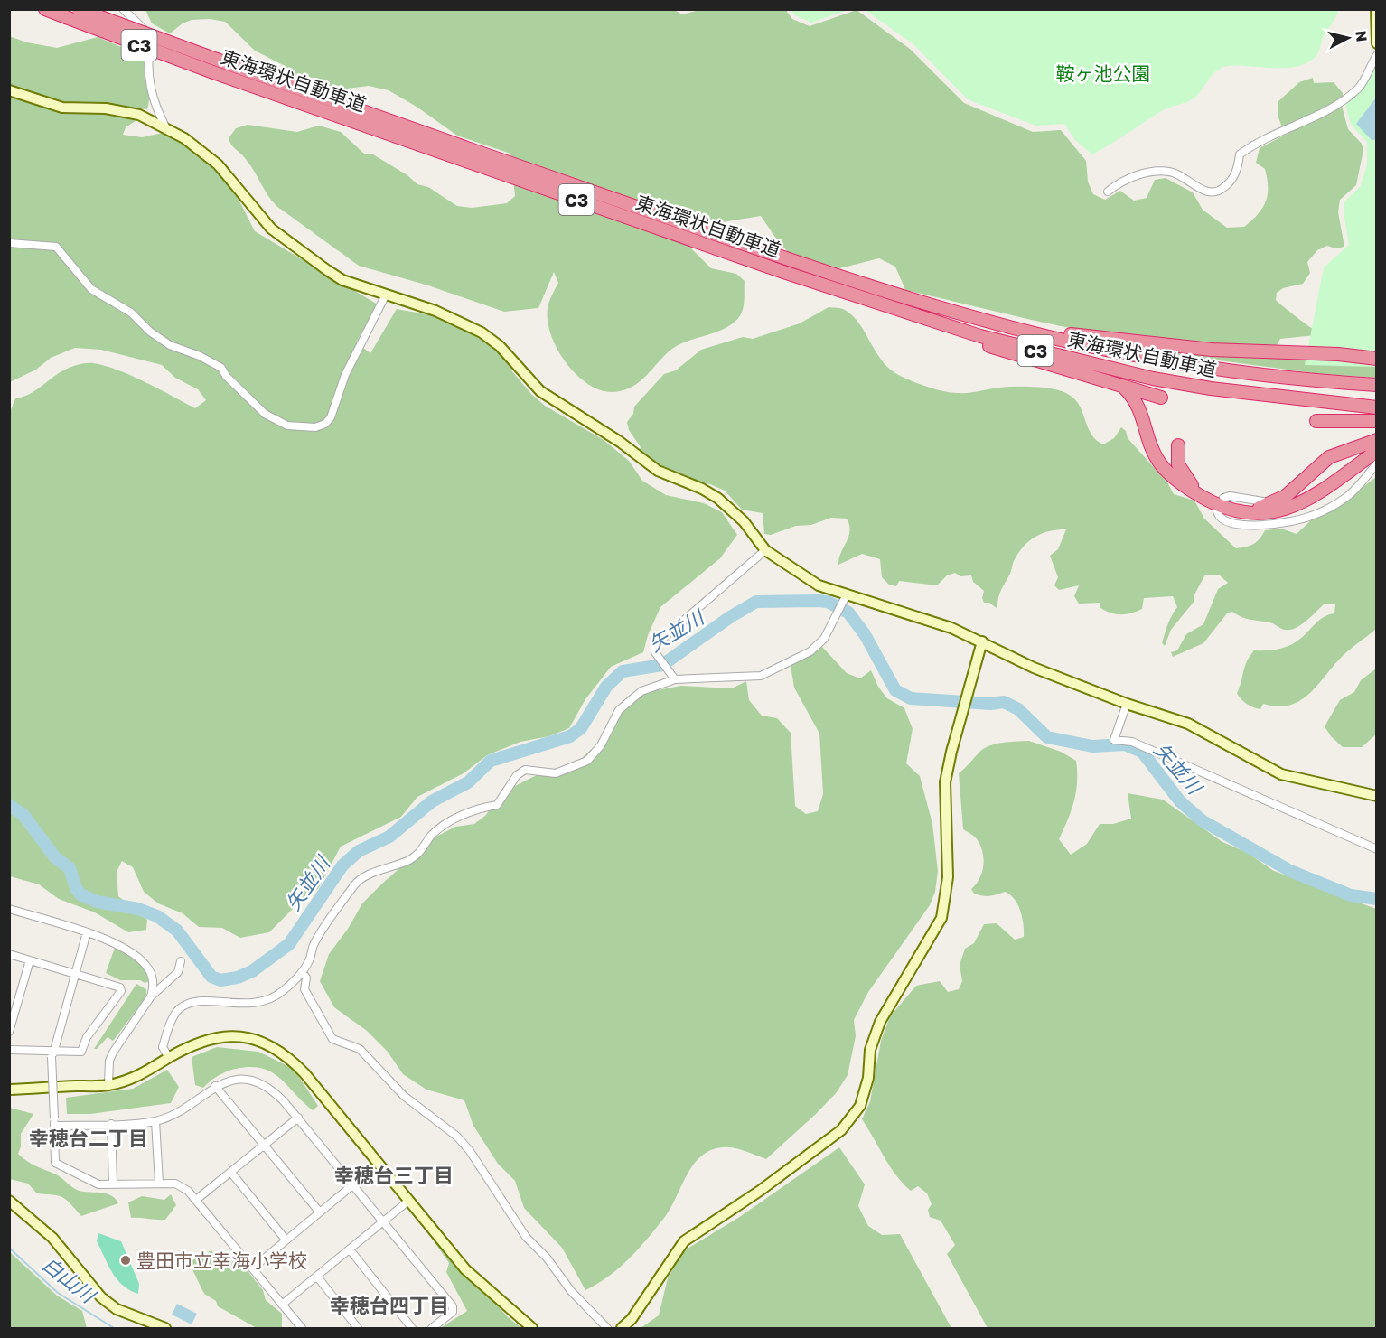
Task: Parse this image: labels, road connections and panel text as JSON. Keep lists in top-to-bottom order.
{
  "streets": {
    "highway": ["C3", "東海環状自動車道"]
  },
  "districts": ["幸穂台二丁目", "幸穂台三丁目", "幸穂台四丁目"],
  "water": ["矢並川", "白山川"],
  "parks": ["鞍ヶ池公園"],
  "places": ["豊田市立幸海小学校"],
  "north": "right"
}
